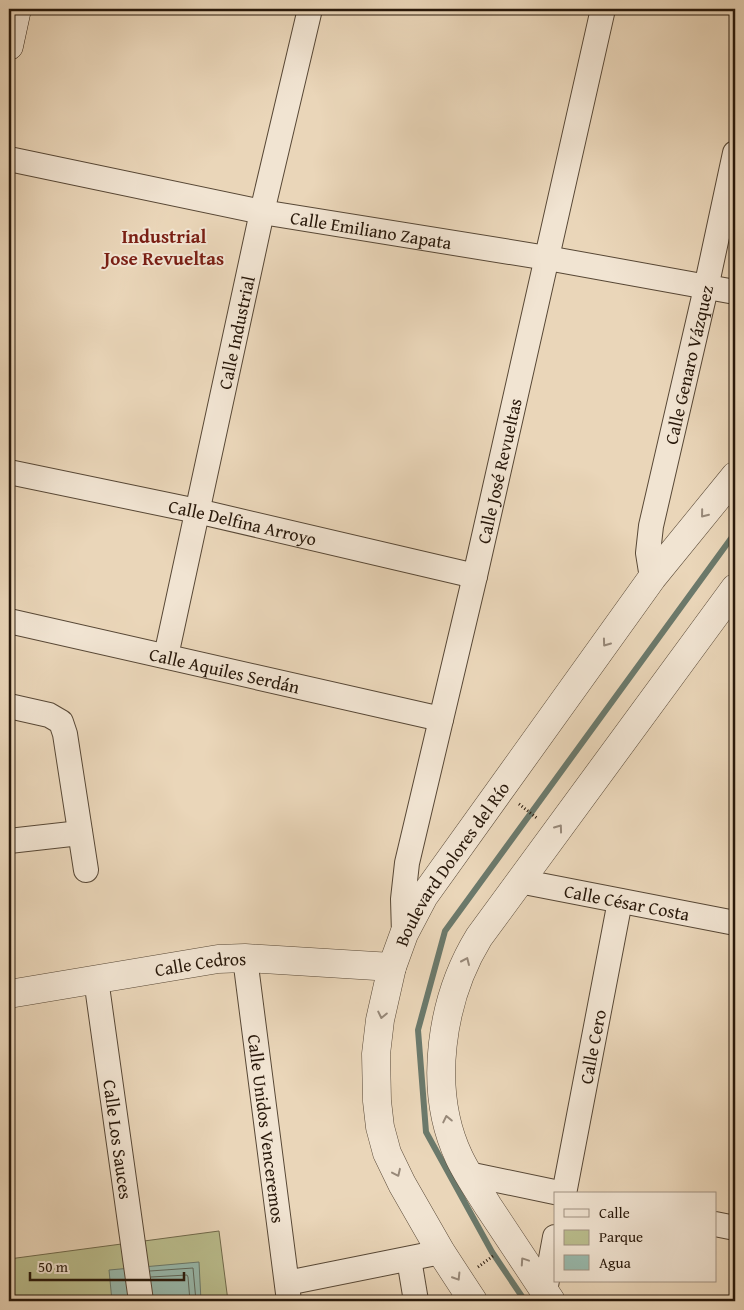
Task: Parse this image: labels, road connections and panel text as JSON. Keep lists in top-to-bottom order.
{
  "streets": {
    "street": [
      "Calle Emiliano Zapata",
      "Calle Industrial",
      "Calle Genaro Vázquez",
      "Calle José Revueltas",
      "Calle Delfina Arroyo",
      "Calle Aquiles Serdán",
      "Boulevard Dolores del Río",
      "Calle César Costa",
      "Calle Cedros",
      "Calle Cero",
      "Calle Unidos Venceremos",
      "Calle Los Sauces"
    ]
  },
  "crossings": [
    ["Calle Emiliano Zapata", "Calle Industrial"],
    ["Calle Emiliano Zapata", "Calle Genaro Vázquez"],
    ["Calle Emiliano Zapata", "Calle José Revueltas"],
    ["Calle Industrial", "Calle Delfina Arroyo"],
    ["Calle Industrial", "Calle Aquiles Serdán"],
    ["Calle Genaro Vázquez", "Boulevard Dolores del Río"],
    ["Calle José Revueltas", "Calle Delfina Arroyo"],
    ["Calle José Revueltas", "Calle Aquiles Serdán"],
    ["Calle José Revueltas", "Boulevard Dolores del Río"],
    ["Boulevard Dolores del Río", "Calle Cedros"],
    ["Calle César Costa", "Calle Cero"],
    ["Calle Cedros", "Calle Unidos Venceremos"],
    ["Calle Cedros", "Calle Los Sauces"]
  ],
  "districts": ["Industrial Jose Revueltas"],
  "legend": ["Calle", "Parque", "Agua"],
  "scale_bar": "50 m"
}
